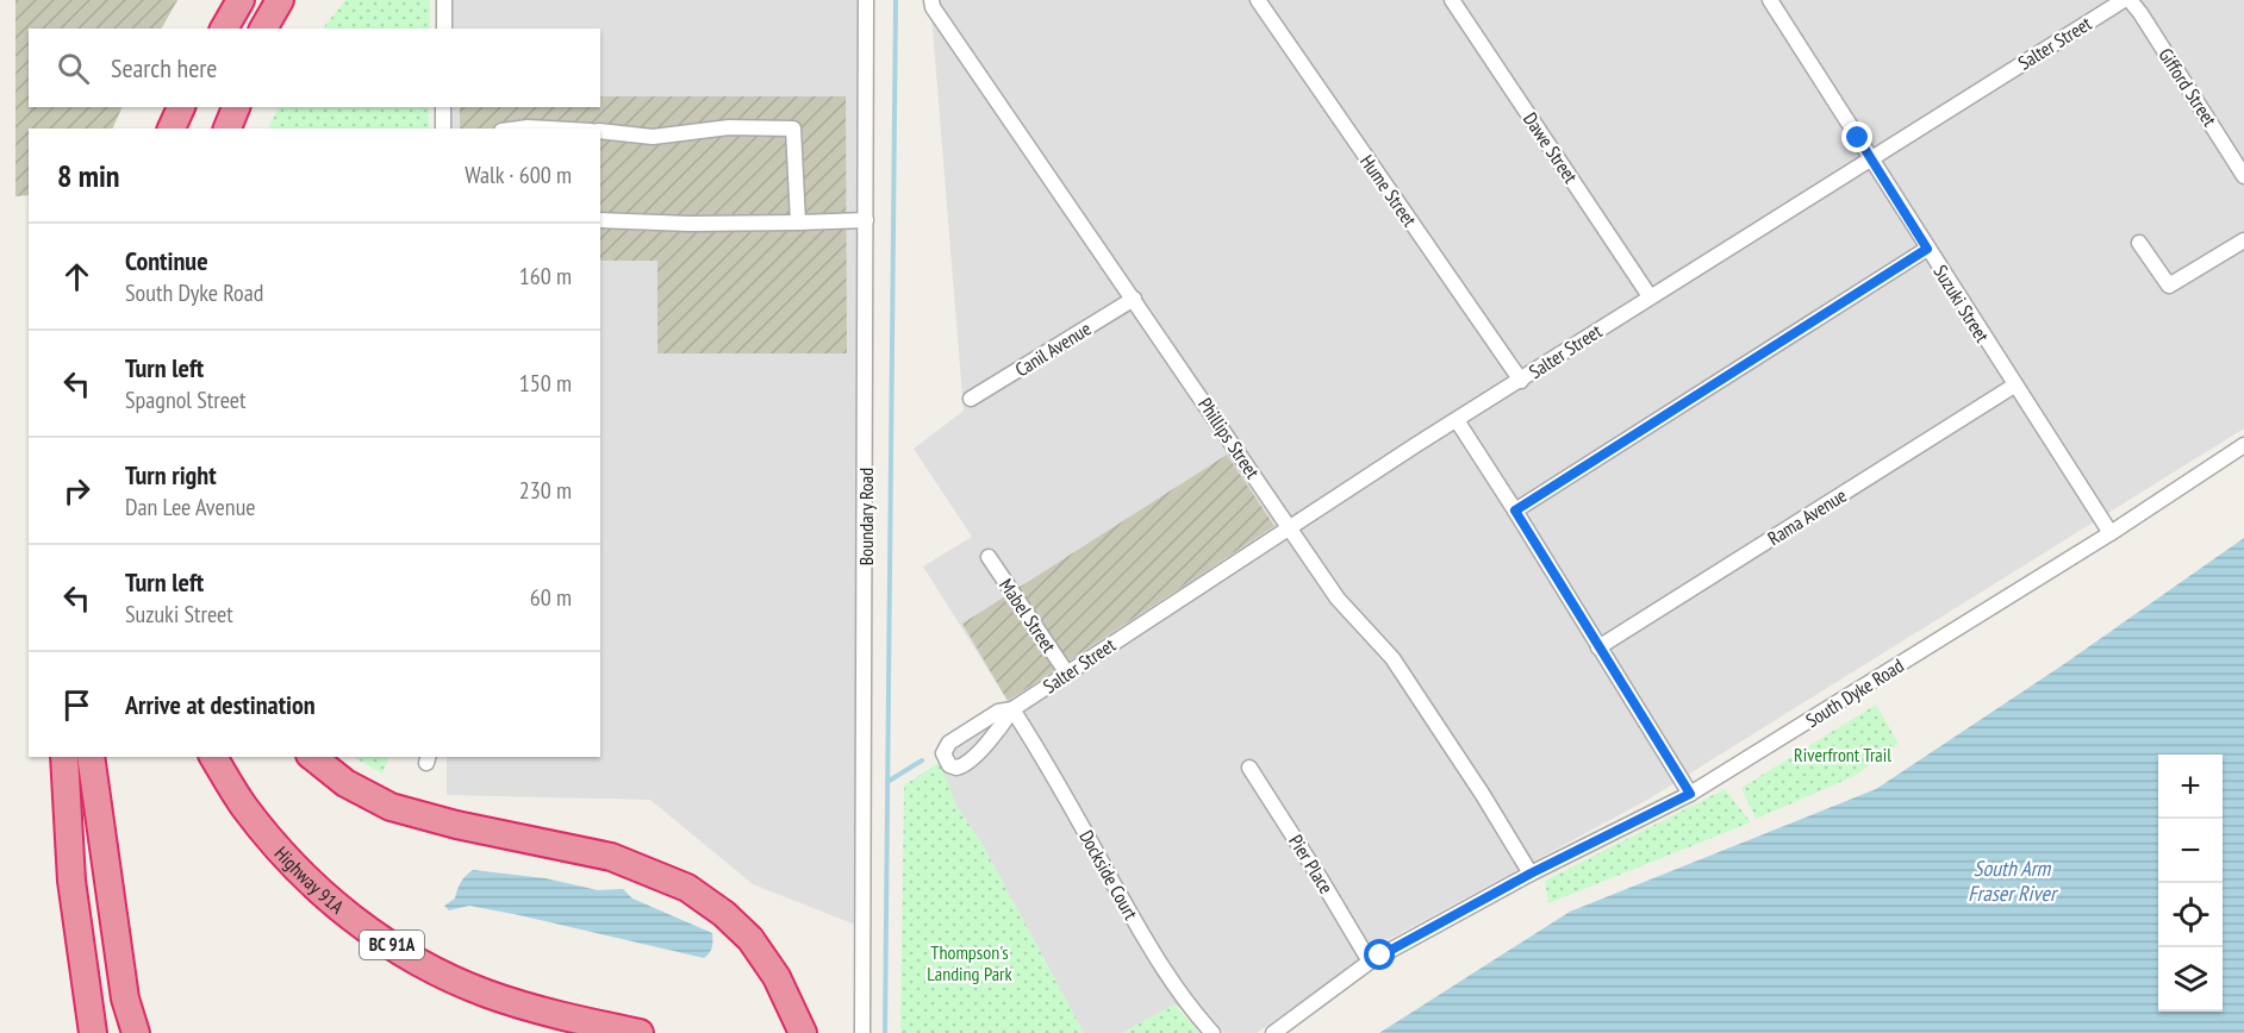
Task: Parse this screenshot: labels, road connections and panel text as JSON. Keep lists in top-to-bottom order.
{
  "streets": {
    "highway": ["Highway 91A", "BC 91A"],
    "street": [
      "Salter Street",
      "Gifford Street",
      "Dawe Street",
      "Hume Street",
      "Suzuki Street",
      "Canil Avenue",
      "Phillips Street",
      "Boundary Road",
      "Rama Avenue",
      "Mabel Street",
      "South Dyke Road",
      "Pier Place",
      "Dockside Court"
    ]
  },
  "crossings": [
    ["Salter Street", "Dawe Street"],
    ["Salter Street", "Hume Street"],
    ["Salter Street", "Suzuki Street"],
    ["Salter Street", "Phillips Street"],
    ["Salter Street", "Mabel Street"],
    ["Salter Street", "Dockside Court"],
    ["Suzuki Street", "Rama Avenue"],
    ["Suzuki Street", "South Dyke Road"],
    ["Canil Avenue", "Phillips Street"],
    ["Phillips Street", "South Dyke Road"],
    ["South Dyke Road", "Pier Place"]
  ],
  "water": ["South Arm Fraser River"],
  "parks": ["Riverfront Trail", "Thompson's Landing Park"],
  "page": {
    "search": "Search here",
    "heading": ["8 min", "Walk · 600 m"],
    "list": [
      ["Continue", "South Dyke Road", "160 m"],
      ["Turn left", "Spagnol Street", "150 m"],
      ["Turn right", "Dan Lee Avenue", "230 m"],
      ["Turn left", "Suzuki Street", "60 m"],
      "Arrive at destination"
    ],
    "map_buttons": ["+", "−"]
  }
}
